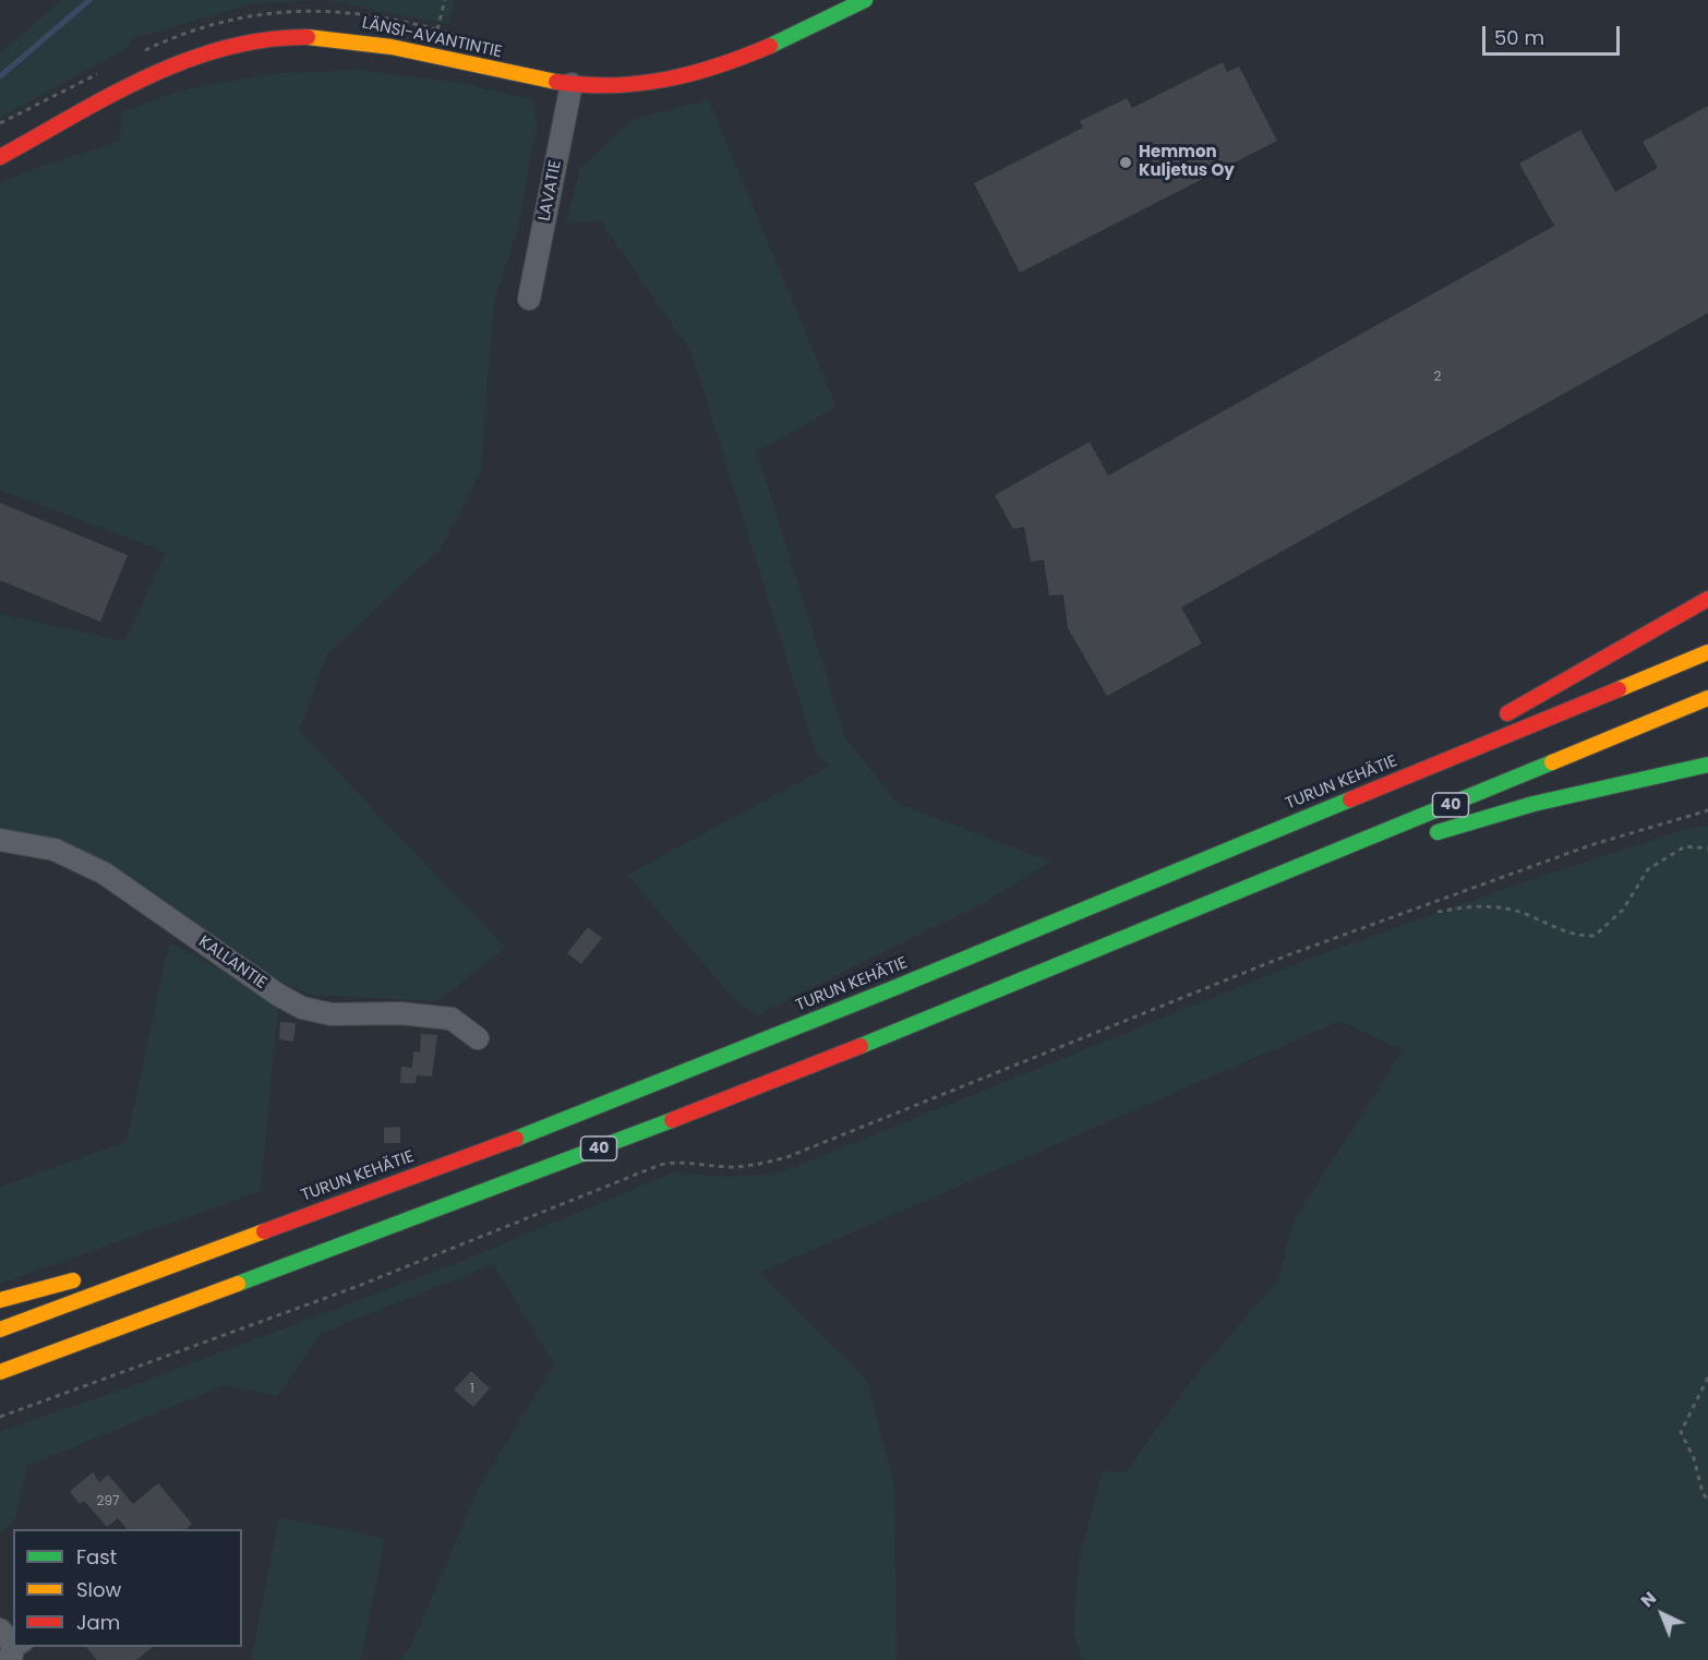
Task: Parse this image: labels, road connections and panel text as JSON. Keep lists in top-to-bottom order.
{
  "streets": {
    "main road": ["LÄNSI-AVANTINTIE", "TURUN KEHÄTIE", "40"],
    "street": ["LAVATIE", "KALLANTIE"]
  },
  "crossings": [
    ["LÄNSI-AVANTINTIE", "LAVATIE"]
  ],
  "places": ["Hemmon Kuljetus Oy"],
  "house_numbers": ["2", "1", "297"],
  "legend": ["Fast", "Slow", "Jam"],
  "scale_bar": "50 m",
  "north": "top left"
}
